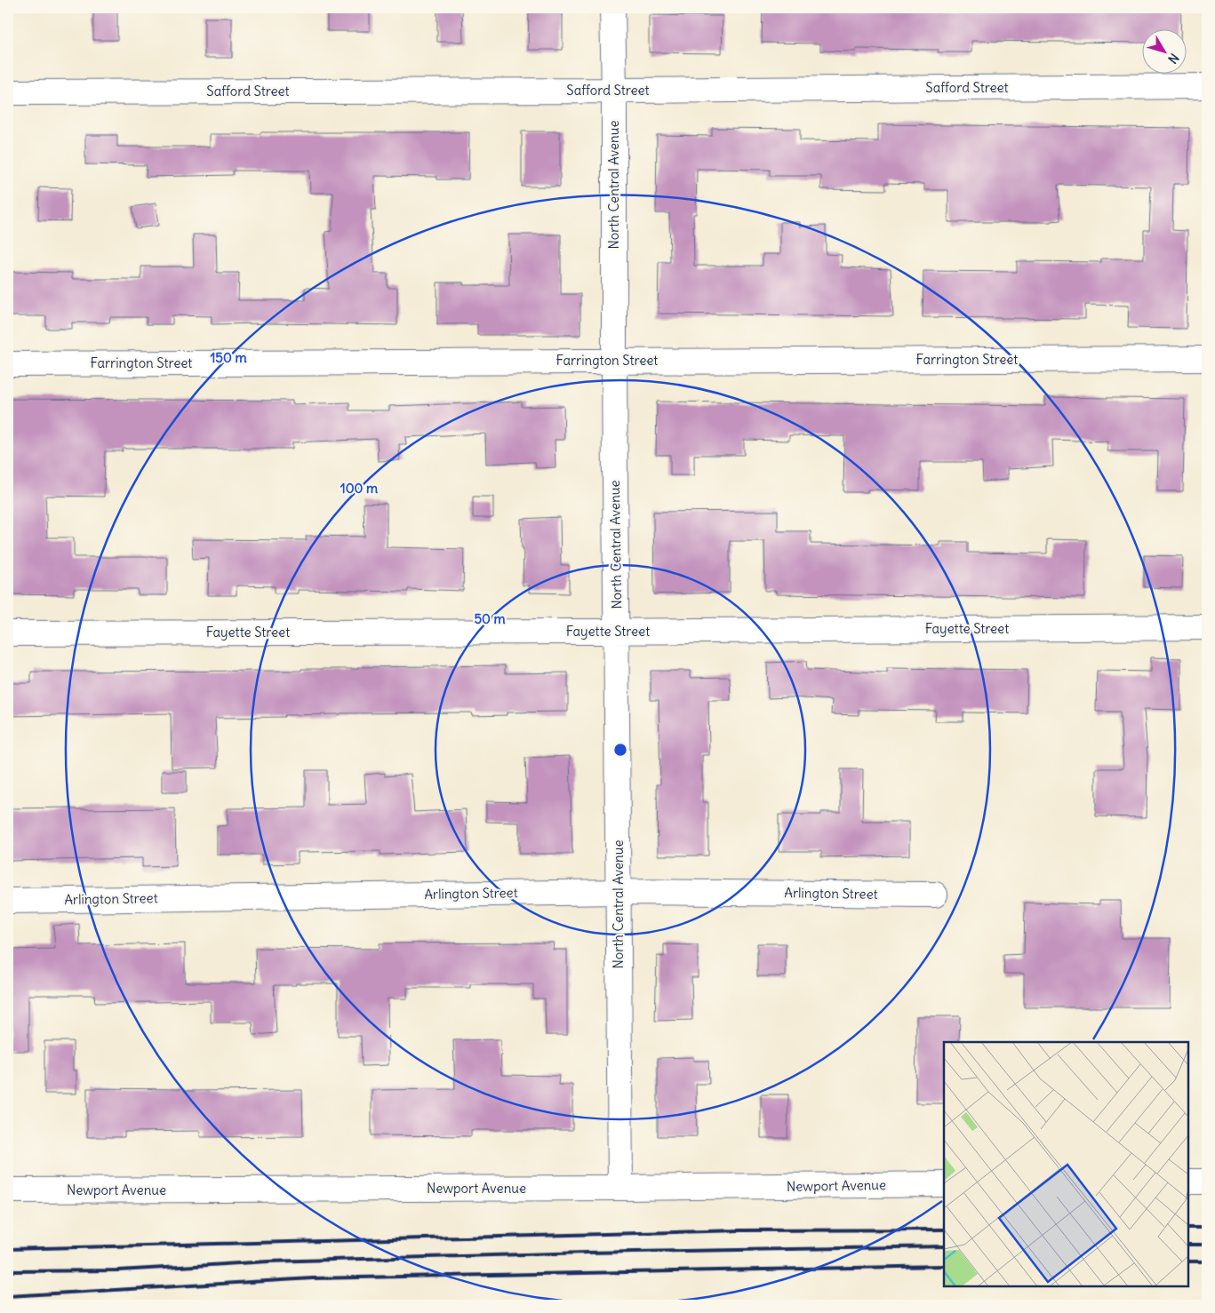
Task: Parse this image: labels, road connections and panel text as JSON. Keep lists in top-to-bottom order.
{
  "streets": {
    "street": [
      "Safford Street",
      "North Central Avenue",
      "Farrington Street",
      "Fayette Street",
      "Arlington Street",
      "Newport Avenue"
    ]
  },
  "crossings": [
    ["Safford Street", "North Central Avenue"],
    ["North Central Avenue", "Farrington Street"],
    ["North Central Avenue", "Fayette Street"],
    ["North Central Avenue", "Arlington Street"],
    ["North Central Avenue", "Newport Avenue"]
  ],
  "north": "bottom right",
  "rings": ["150 m", "100 m", "50 m"]
}
